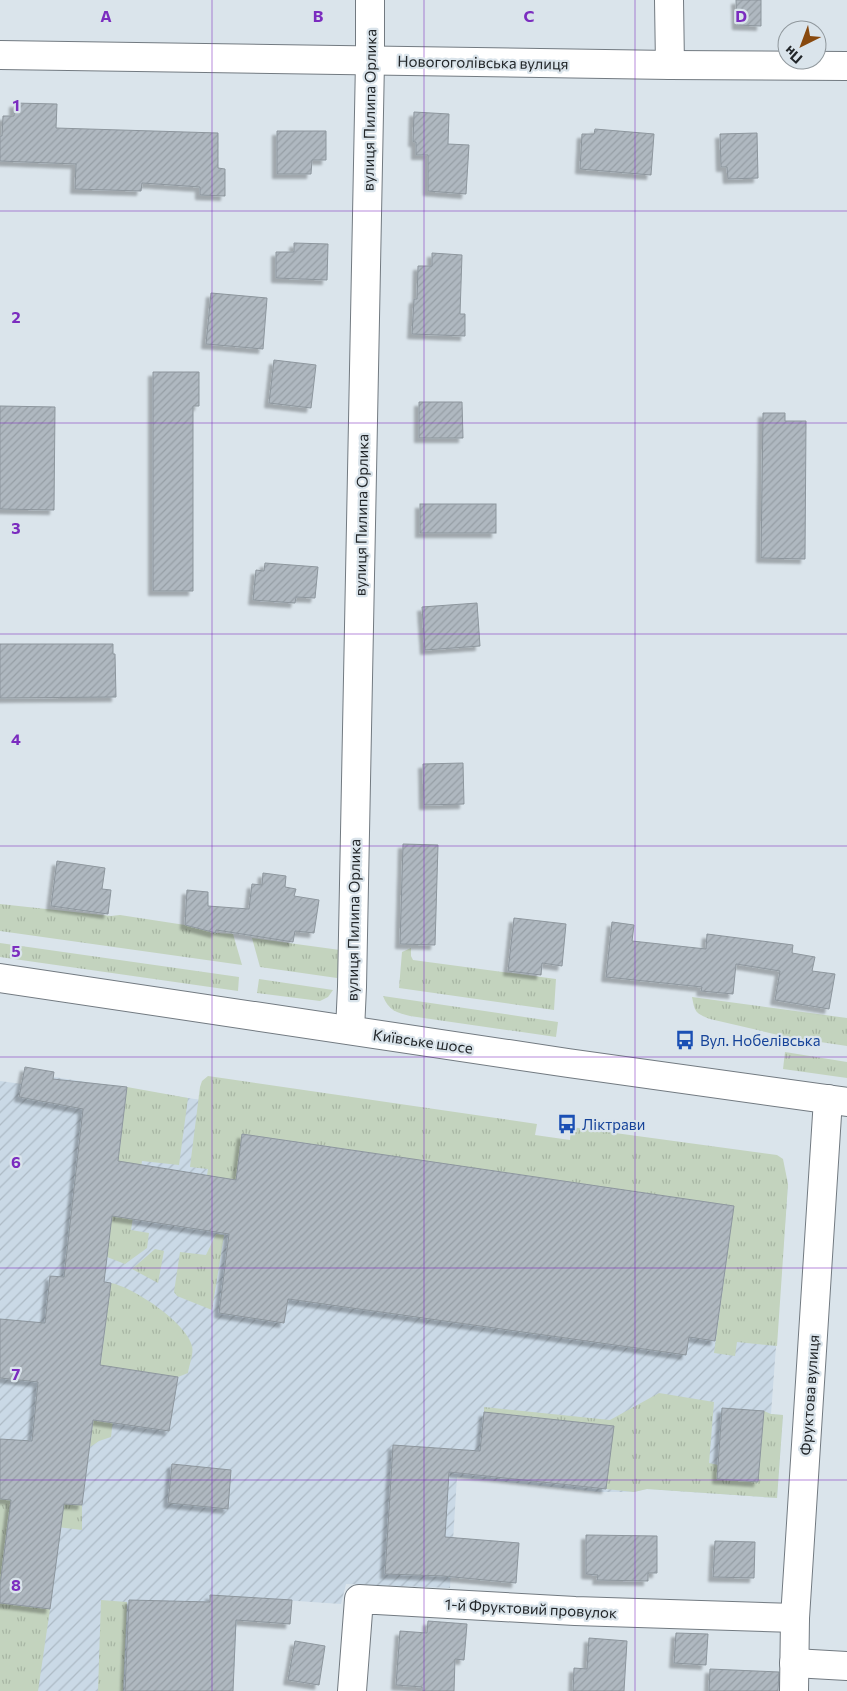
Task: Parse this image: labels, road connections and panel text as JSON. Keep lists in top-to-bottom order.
{
  "streets": {
    "street": [
      "Новогоголівська вулиця",
      "вулиця Пилипа Орлика",
      "Київське шосе",
      "Фруктова вулиця",
      "1-й Фруктовий провулок"
    ]
  },
  "crossings": [
    ["Новогоголівська вулиця", "вулиця Пилипа Орлика"],
    ["вулиця Пилипа Орлика", "Київське шосе"],
    ["Київське шосе", "Фруктова вулиця"],
    ["Фруктова вулиця", "1-й Фруктовий провулок"]
  ],
  "places": {
    "bus stop": ["Вул. Нобелівська", "Ліктрави"]
  },
  "north": "bottom left",
  "grid": {
    "columns": [
      "A",
      "B",
      "C",
      "D"
    ],
    "rows": [
      "1",
      "2",
      "3",
      "4",
      "5",
      "6",
      "7",
      "8"
    ]
  }
}
